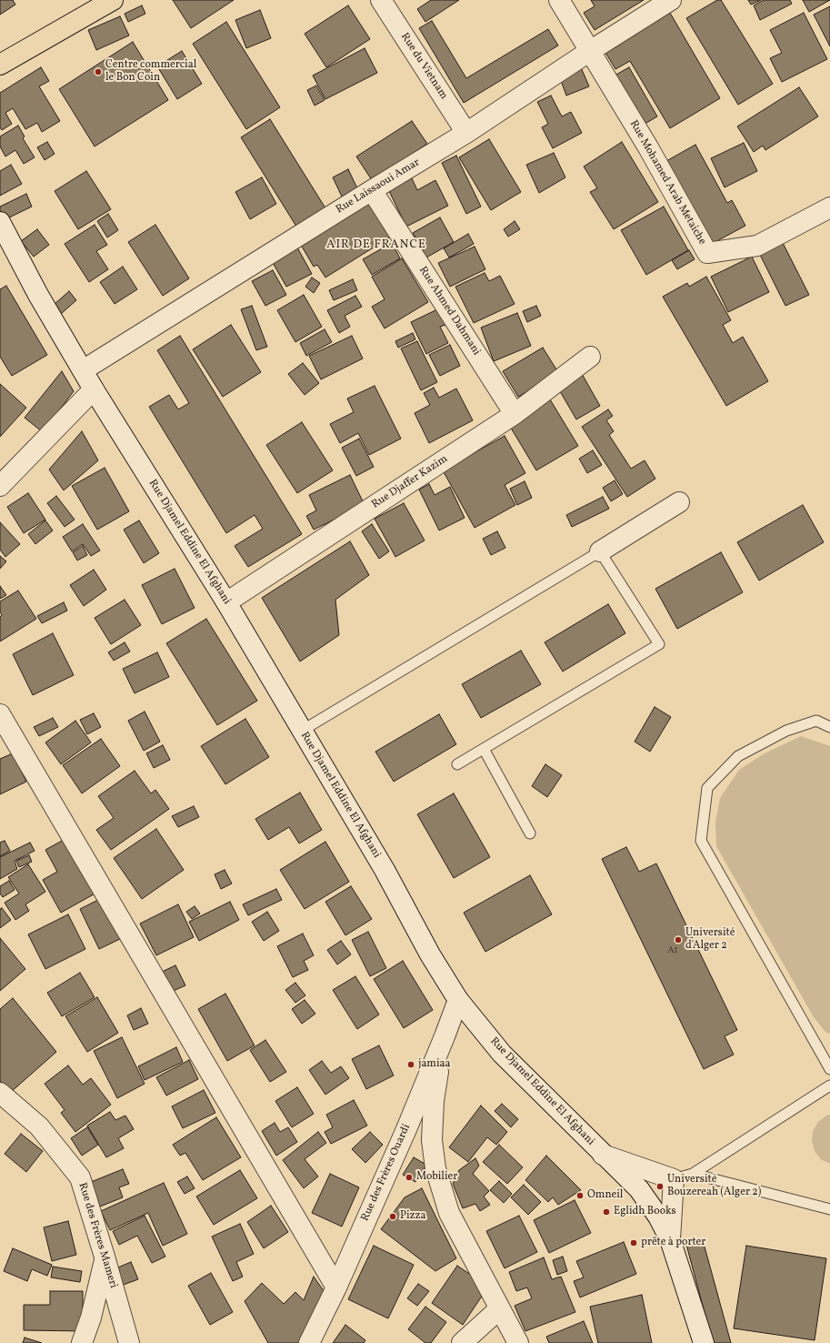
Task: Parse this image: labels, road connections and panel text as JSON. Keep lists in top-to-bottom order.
{
  "streets": {
    "street": [
      "Rue du Vietnam",
      "Rue Mohamed Arab Metaiche",
      "Rue Laissaoui Amar",
      "Rue Ahmed Dahmani",
      "Rue Djaffer Kazim",
      "Rue Djamel Eddine El Afghani",
      "Rue des Frères Ouardi",
      "Rue des Frères Mameri"
    ]
  },
  "crossings": [
    ["Rue du Vietnam", "Rue Laissaoui Amar"],
    ["Rue Mohamed Arab Metaiche", "Rue Laissaoui Amar"],
    ["Rue Laissaoui Amar", "Rue Ahmed Dahmani"],
    ["Rue Laissaoui Amar", "Rue Djamel Eddine El Afghani"],
    ["Rue Ahmed Dahmani", "Rue Djaffer Kazim"],
    ["Rue Djaffer Kazim", "Rue Djamel Eddine El Afghani"],
    ["Rue Djamel Eddine El Afghani", "Rue des Frères Ouardi"]
  ],
  "districts": ["AIR DE FRANCE"],
  "places": [
    "Centre commercial le Bon Coin",
    "Université d'Alger 2",
    "jamiaa",
    "Mobilier",
    "Université Bouzereah (Alger 2)",
    "Omneil",
    "Eglidh Books",
    "Pizza",
    "prête à porter"
  ],
  "house_numbers": ["A1"]
}
